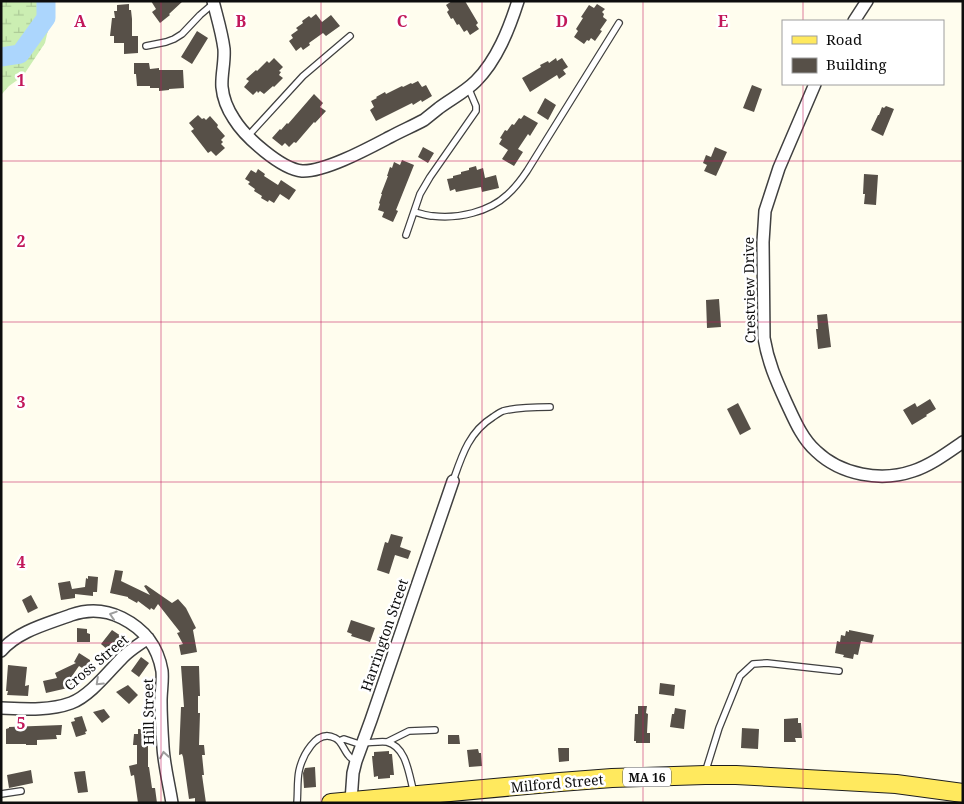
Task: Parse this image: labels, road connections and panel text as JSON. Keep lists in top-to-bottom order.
{
  "streets": {
    "main road": ["MA 16", "Milford Street"],
    "street": [
      "Crestview Drive",
      "Harrington Street",
      "Cross Street",
      "Hill Street"
    ]
  },
  "crossings": [
    ["Harrington Street", "Milford Street"],
    ["Cross Street", "Hill Street"]
  ],
  "one_way": ["Cross Street"],
  "legend": ["Road", "Building"],
  "grid": {
    "columns": [
      "A",
      "B",
      "C",
      "D",
      "E"
    ],
    "rows": [
      "1",
      "2",
      "3",
      "4",
      "5"
    ]
  }
}
